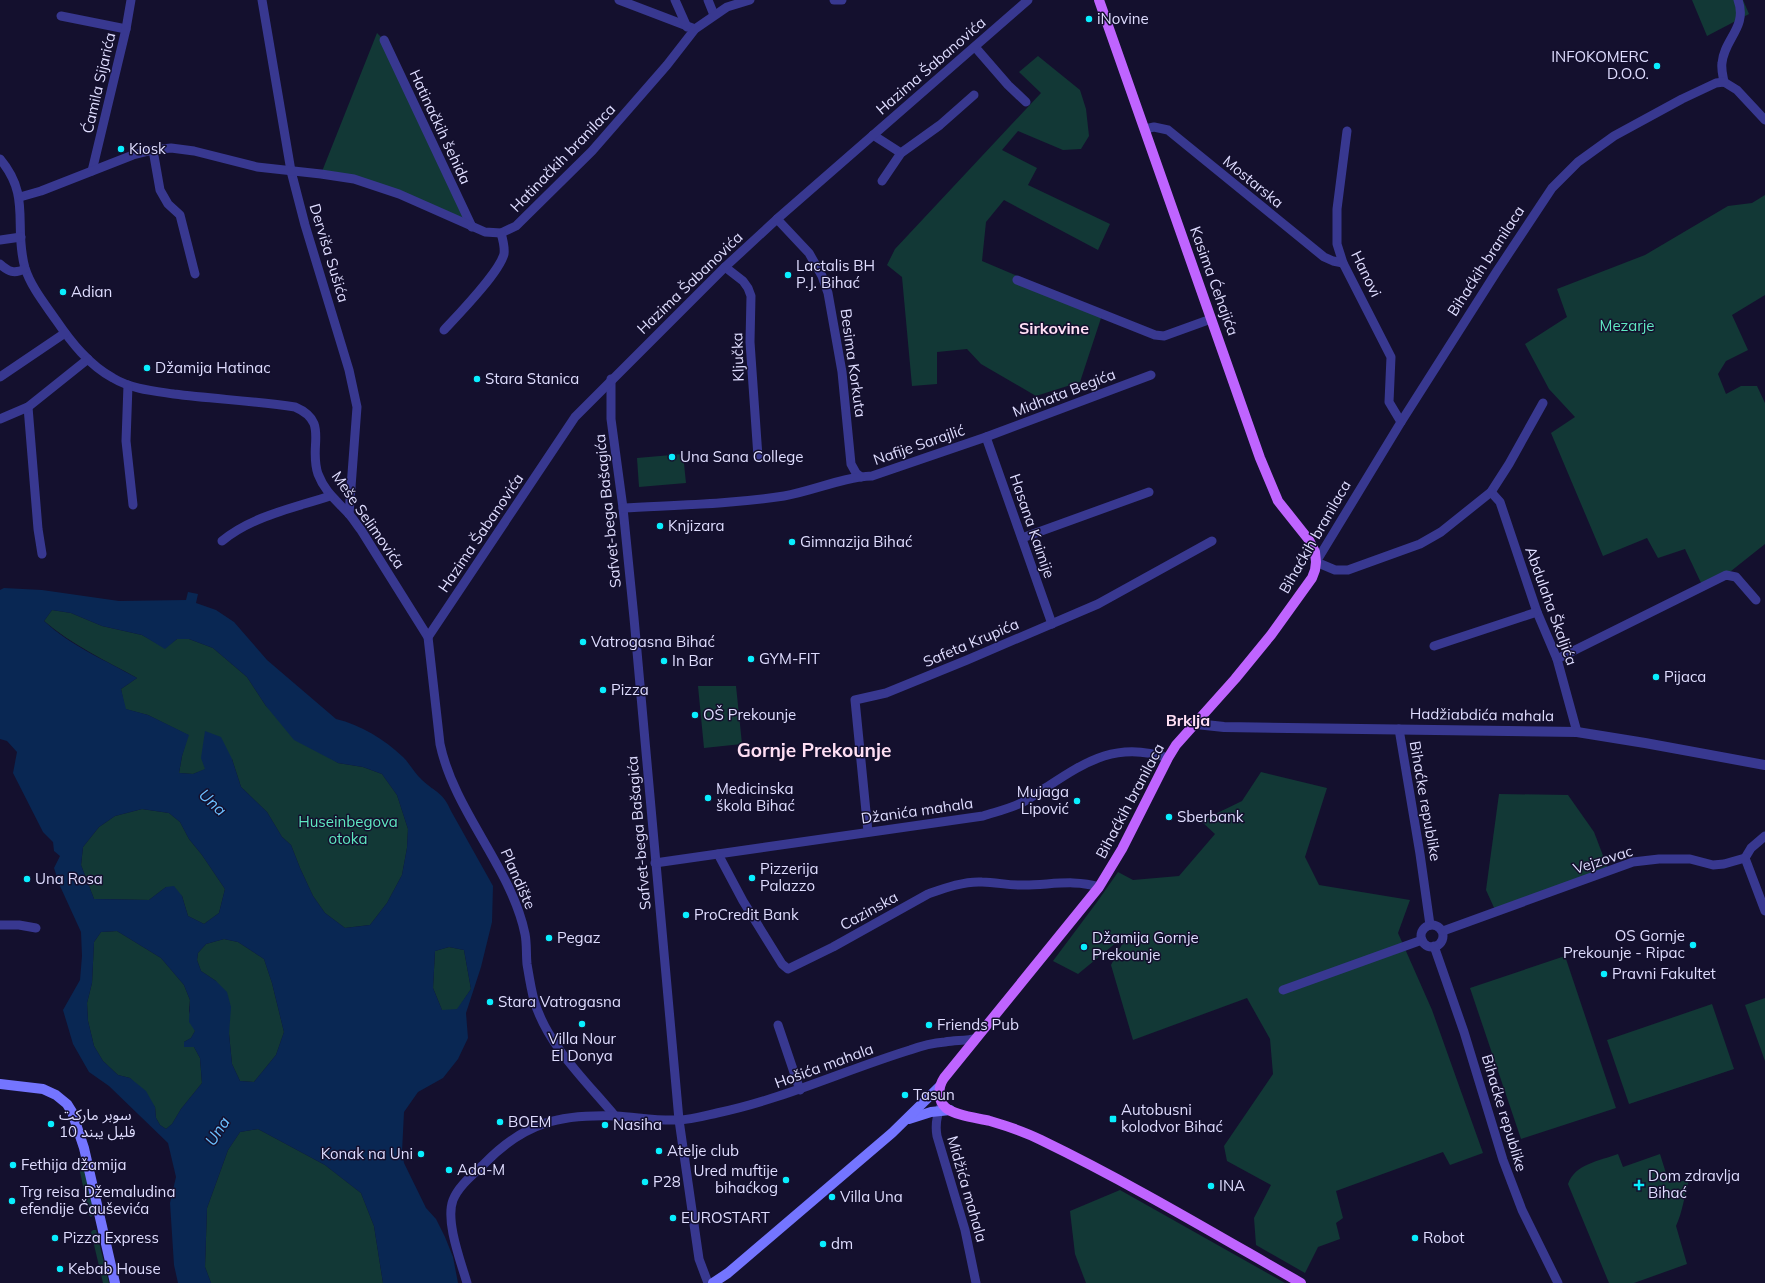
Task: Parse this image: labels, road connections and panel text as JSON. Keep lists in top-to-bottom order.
{
  "streets": {
    "main road": ["Bihaćkih branilaca", "Kasima Ćehajića"],
    "street": [
      "Hazima Šabanovića",
      "Ćamila Sijarića",
      "Hatinačkih šehida",
      "Hatinačkih branilaca",
      "Mostarska",
      "Derviša Sušića",
      "Hanovi",
      "Ključka",
      "Besima Korkuta",
      "Midhata Begića",
      "Nafije Sarajlić",
      "Safvet-bega Bašagića",
      "Meše Selimovića",
      "Hasana Kaimije",
      "Abdulaha Škaljića",
      "Safeta Krupića",
      "Hadžiabdića mahala",
      "Bihaćke republike",
      "Džanića mahala",
      "Vejzovac",
      "Plandište",
      "Cazinska",
      "Hošića mahala",
      "Midžića mahala"
    ]
  },
  "crossings": [
    ["Hazima Šabanovića", "Ključka"],
    ["Hazima Šabanovića", "Besima Korkuta"],
    ["Hazima Šabanovića", "Safvet-bega Bašagića"],
    ["Hazima Šabanovića", "Meše Selimovića"],
    ["Hazima Šabanovića", "Plandište"],
    ["Mostarska", "Hanovi"],
    ["Mostarska", "Kasima Ćehajića"],
    ["Derviša Sušića", "Meše Selimovića"],
    ["Bihaćkih branilaca", "Hanovi"],
    ["Bihaćkih branilaca", "Kasima Ćehajića"],
    ["Bihaćkih branilaca", "Hadžiabdića mahala"],
    ["Bihaćkih branilaca", "Džanića mahala"],
    ["Bihaćkih branilaca", "Cazinska"],
    ["Bihaćkih branilaca", "Hošića mahala"],
    ["Bihaćkih branilaca", "Midžića mahala"],
    ["Besima Korkuta", "Nafije Sarajlić"],
    ["Midhata Begića", "Nafije Sarajlić"],
    ["Midhata Begića", "Hasana Kaimije"],
    ["Nafije Sarajlić", "Safvet-bega Bašagića"],
    ["Nafije Sarajlić", "Hasana Kaimije"],
    ["Safvet-bega Bašagića", "Džanića mahala"],
    ["Safvet-bega Bašagića", "Hošića mahala"],
    ["Meše Selimovića", "Plandište"],
    ["Hasana Kaimije", "Safeta Krupića"],
    ["Abdulaha Škaljića", "Hadžiabdića mahala"],
    ["Safeta Krupića", "Džanića mahala"],
    ["Hadžiabdića mahala", "Bihaćke republike"],
    ["Bihaćke republike", "Vejzovac"],
    ["Džanića mahala", "Cazinska"],
    ["Plandište", "Hošića mahala"]
  ],
  "districts": ["Sirkovine", "Brklja", "Gornje Prekounje"],
  "water": ["Una"],
  "parks": ["Mezarje", "Huseinbegova otoka"],
  "places": {
    "other": [
      "iNovine",
      "INFOKOMERC D.O.O.",
      "Kiosk",
      "Lactalis BH P.J. Bihać",
      "Adian",
      "Džamija Hatinac",
      "Stara Stanica",
      "Una Sana College",
      "Knjizara",
      "Gimnazija Bihać",
      "Vatrogasna Bihać",
      "GYM-FIT",
      "In Bar",
      "Pijaca",
      "Pizza",
      "OŠ Prekounje",
      "Medicinska škola Bihać",
      "Mujaga Lipović",
      "Sberbank",
      "Pizzerija Palazzo",
      "Una Rosa",
      "ProCredit Bank",
      "Pegaz",
      "OS Gornje Prekounje - Ripac",
      "Džamija Gornje Prekounje",
      "Pravni Fakultet",
      "Stara Vatrogasna",
      "Villa Nour El Donya",
      "Friends Pub",
      "Tasun",
      "BOEM",
      "سوبر ماركت 10 فليل يبند",
      "Nasiha",
      "Atelje club",
      "Konak na Uni",
      "Fethija džamija",
      "Ada-M",
      "Ured muftije bihaćkog",
      "P28",
      "INA",
      "Villa Una",
      "Trg reisa Džemaludina efendije Čauševića",
      "EUROSTART",
      "Pizza Express",
      "Robot",
      "dm",
      "Kebab House"
    ],
    "transit": ["Autobusni kolodvor Bihać"],
    "health": ["Dom zdravlja Bihać"]
  }
}
